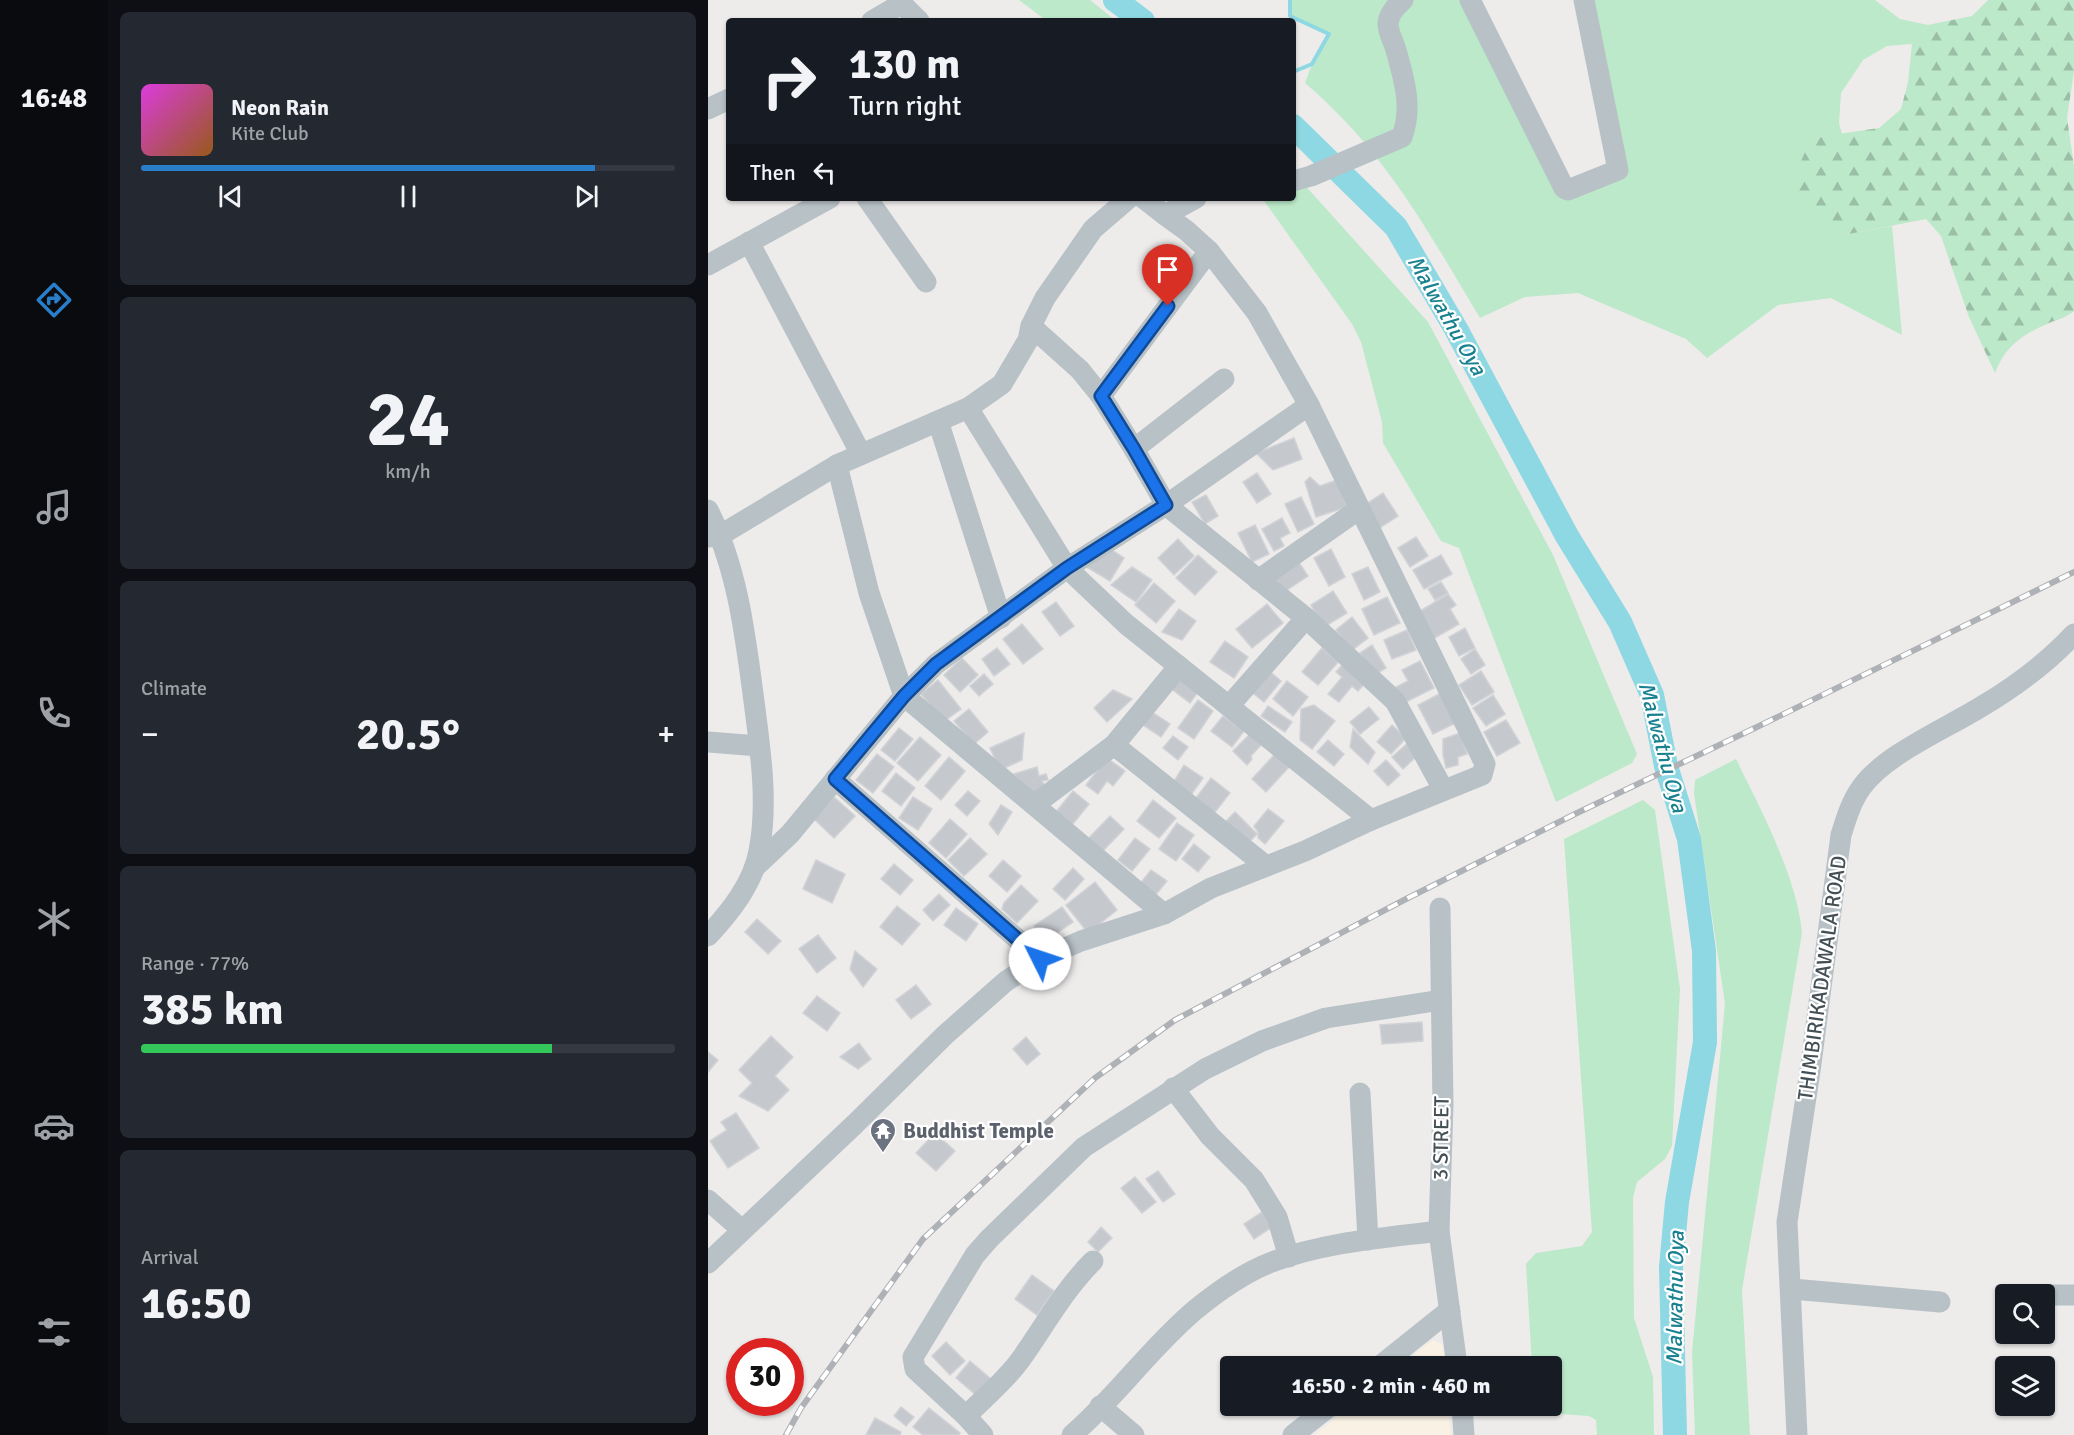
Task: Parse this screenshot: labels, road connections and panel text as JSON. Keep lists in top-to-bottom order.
{
  "streets": {
    "street": ["THIMBIRIKADAWALA ROAD", "3 STREET"]
  },
  "water": ["Malwathu Oya"],
  "places": {
    "temple": ["Buddhist Temple"]
  },
  "page": {
    "tabs": "16:48",
    "turn": ["130 m", "Turn right"],
    "song": ["Neon Rain", "Kite Club"],
    "then": "Then",
    "tile": [
      ["24", "km/h"],
      "Climate",
      ["Range · 77%", "385 km"],
      ["Arrival", "16:50"]
    ],
    "heat": ["−", "20.5°", "+"],
    "limit": "30",
    "trip": "16:50 · 2 min · 460 m"
  }
}
